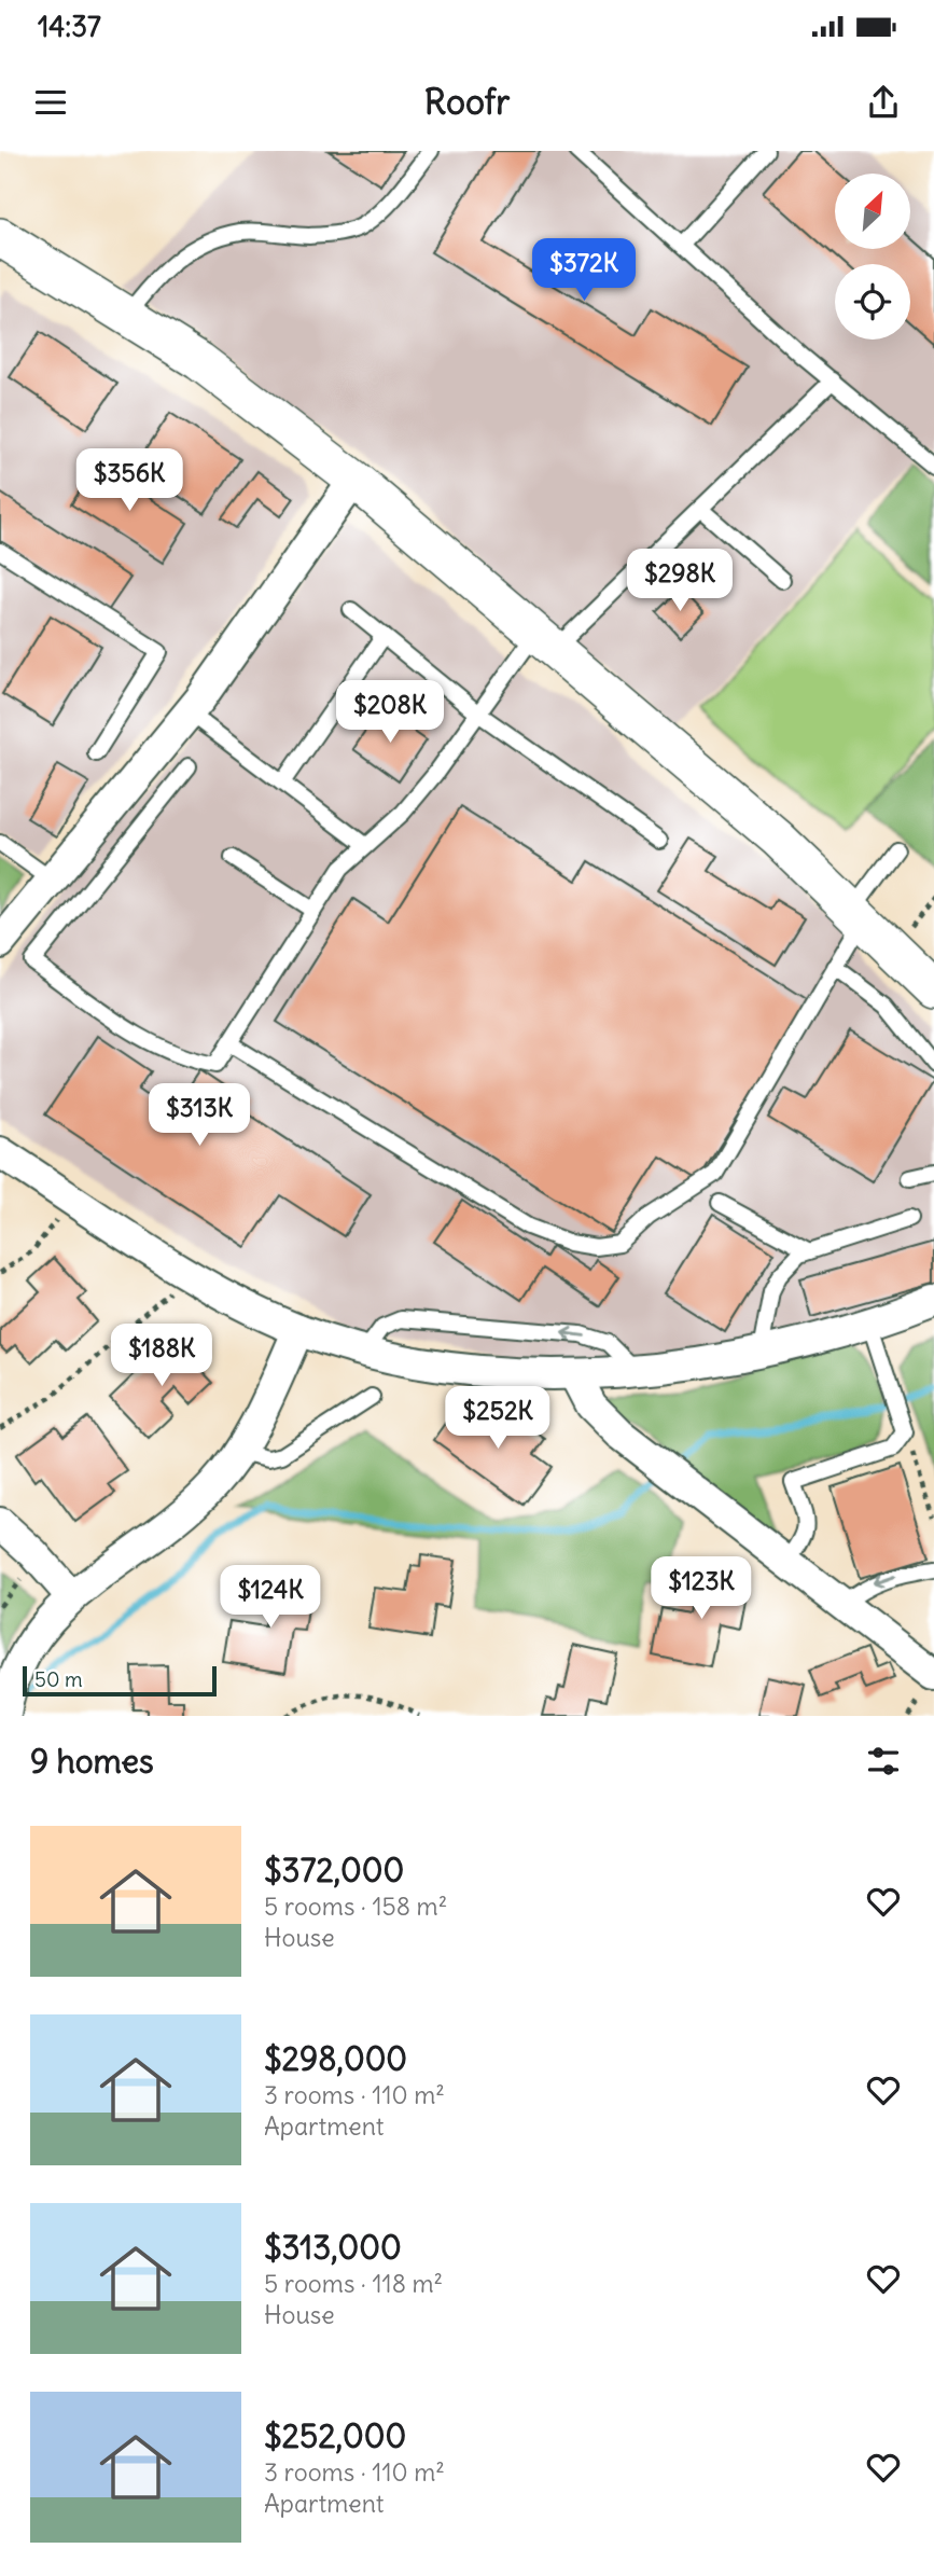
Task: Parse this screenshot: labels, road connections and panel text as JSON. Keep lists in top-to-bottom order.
{
  "scale_bar": "50 m",
  "north": "top right",
  "page": {
    "status": "14:37",
    "header": "Roofr",
    "price": [
      "$372K",
      "$356K",
      "$298K",
      "$208K",
      "$313K",
      "$188K",
      "$252K",
      "$123K",
      "$124K"
    ],
    "scale": "50 m",
    "heading": "9 homes",
    "list": [
      {
        "name": "$372,000",
        "note": "5 rooms · 158 m² · House"
      },
      {
        "name": "$298,000",
        "note": "3 rooms · 110 m² · Apartment"
      },
      {
        "name": "$313,000",
        "note": "5 rooms · 118 m² · House"
      },
      {
        "name": "$252,000",
        "note": "3 rooms · 110 m² · Apartment"
      }
    ]
  }
}
